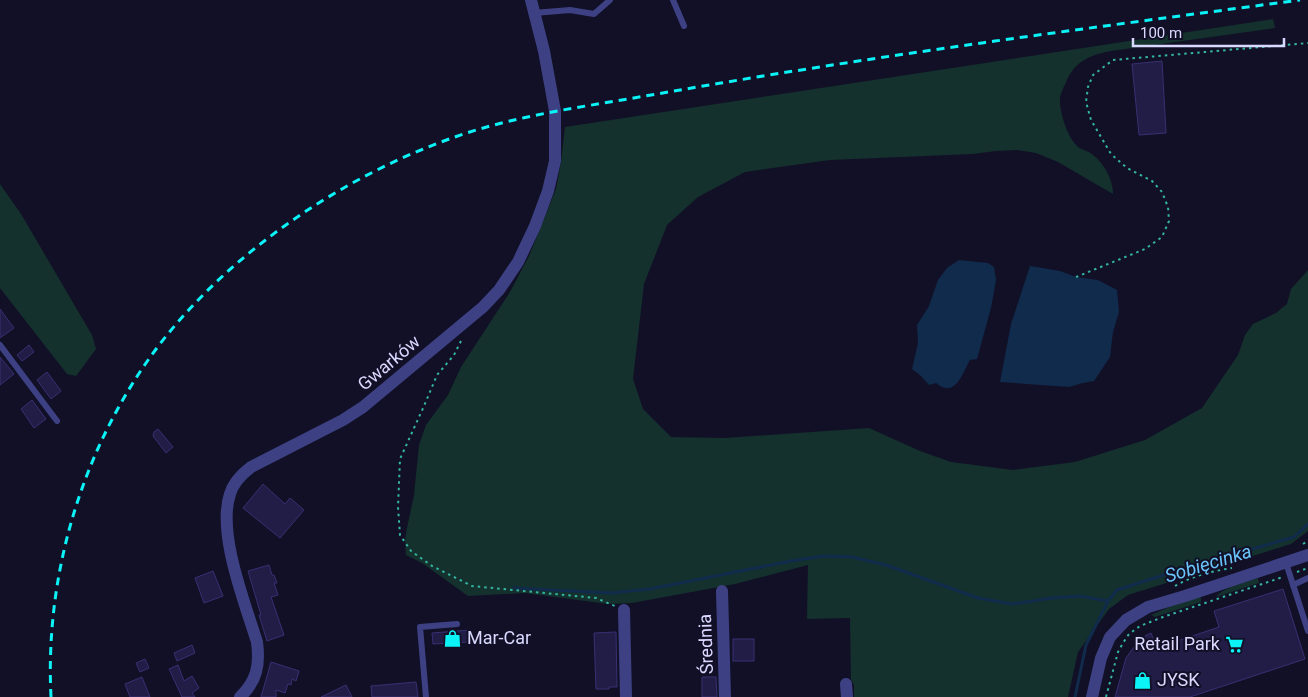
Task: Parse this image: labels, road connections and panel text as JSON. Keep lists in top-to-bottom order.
{
  "streets": {
    "street": ["Gwarków", "Średnia"]
  },
  "water": ["Sobięcinka"],
  "places": {
    "shop": ["Mar-Car", "JYSK"],
    "supermarket": ["Retail Park"]
  },
  "scale_bar": "100 m"
}
